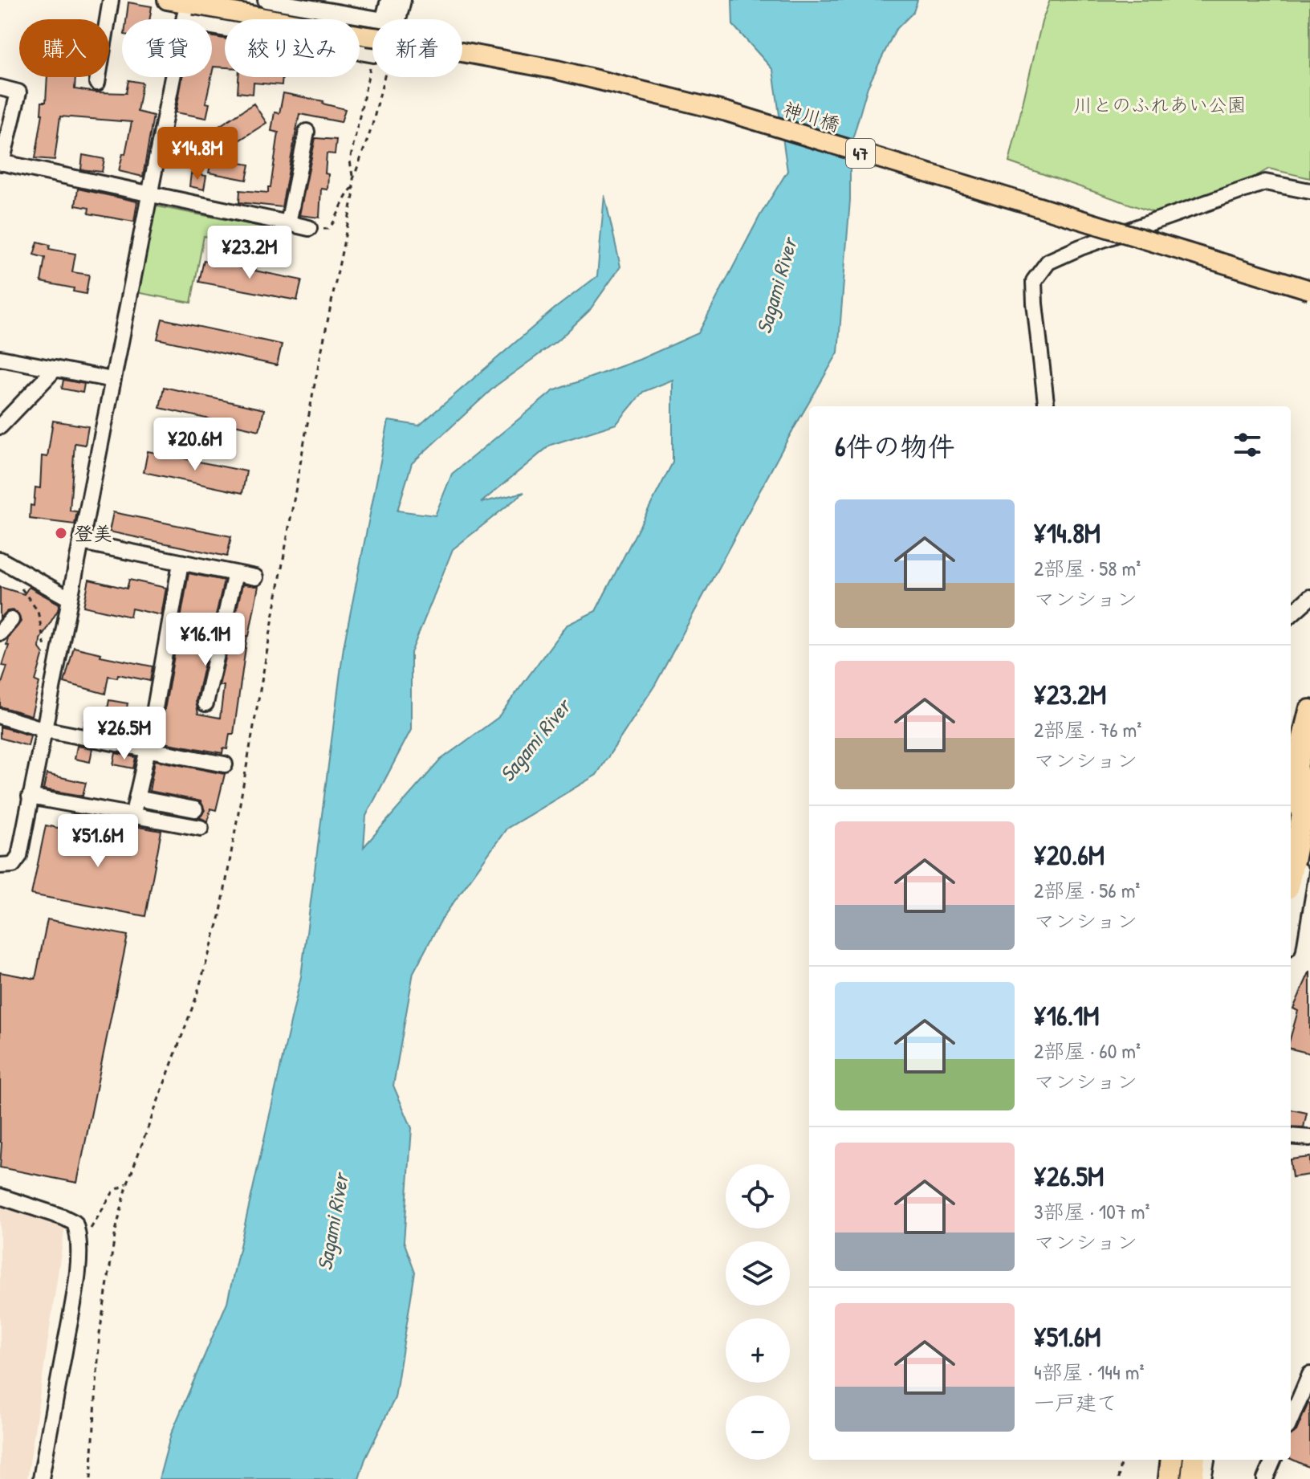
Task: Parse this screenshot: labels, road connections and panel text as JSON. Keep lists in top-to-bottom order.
{
  "streets": {
    "main road": ["神川橋", "47"]
  },
  "water": ["Sagami River"],
  "parks": ["川とのふれあい公園"],
  "places": ["登美"],
  "page": {
    "chip": [
      "購入",
      "賃貸",
      "絞り込み",
      "新着"
    ],
    "price": [
      "¥14.8M",
      "¥23.2M",
      "¥20.6M",
      "¥16.1M",
      "¥26.5M",
      "¥51.6M"
    ],
    "heading": "6件の物件",
    "list": [
      {
        "name": "¥14.8M",
        "note": "2部屋 · 58 m² · マンション"
      },
      {
        "name": "¥23.2M",
        "note": "2部屋 · 76 m² · マンション"
      },
      {
        "name": "¥20.6M",
        "note": "2部屋 · 56 m² · マンション"
      },
      {
        "name": "¥16.1M",
        "note": "2部屋 · 60 m² · マンション"
      },
      {
        "name": "¥26.5M",
        "note": "3部屋 · 107 m² · マンション"
      },
      {
        "name": "¥51.6M",
        "note": "4部屋 · 144 m² · 一戸建て"
      }
    ],
    "map_buttons": ["+", "−"]
  }
}
